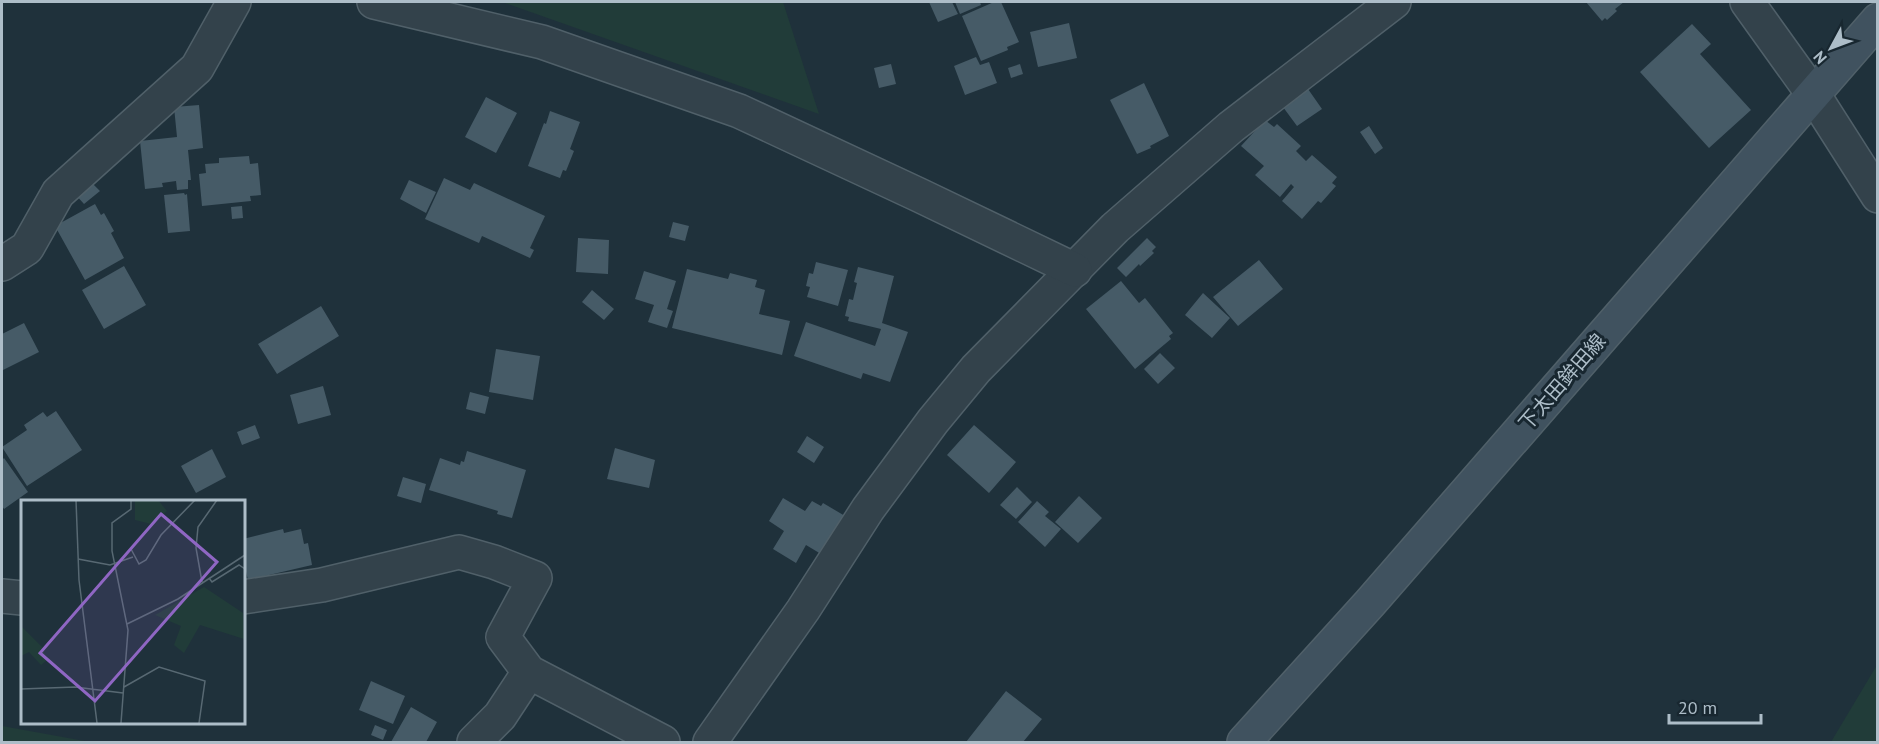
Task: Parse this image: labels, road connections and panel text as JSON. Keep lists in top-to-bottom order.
{
  "streets": {
    "main road": ["下太田鉾田線"]
  },
  "scale_bar": "20 m",
  "north": "bottom left"
}
